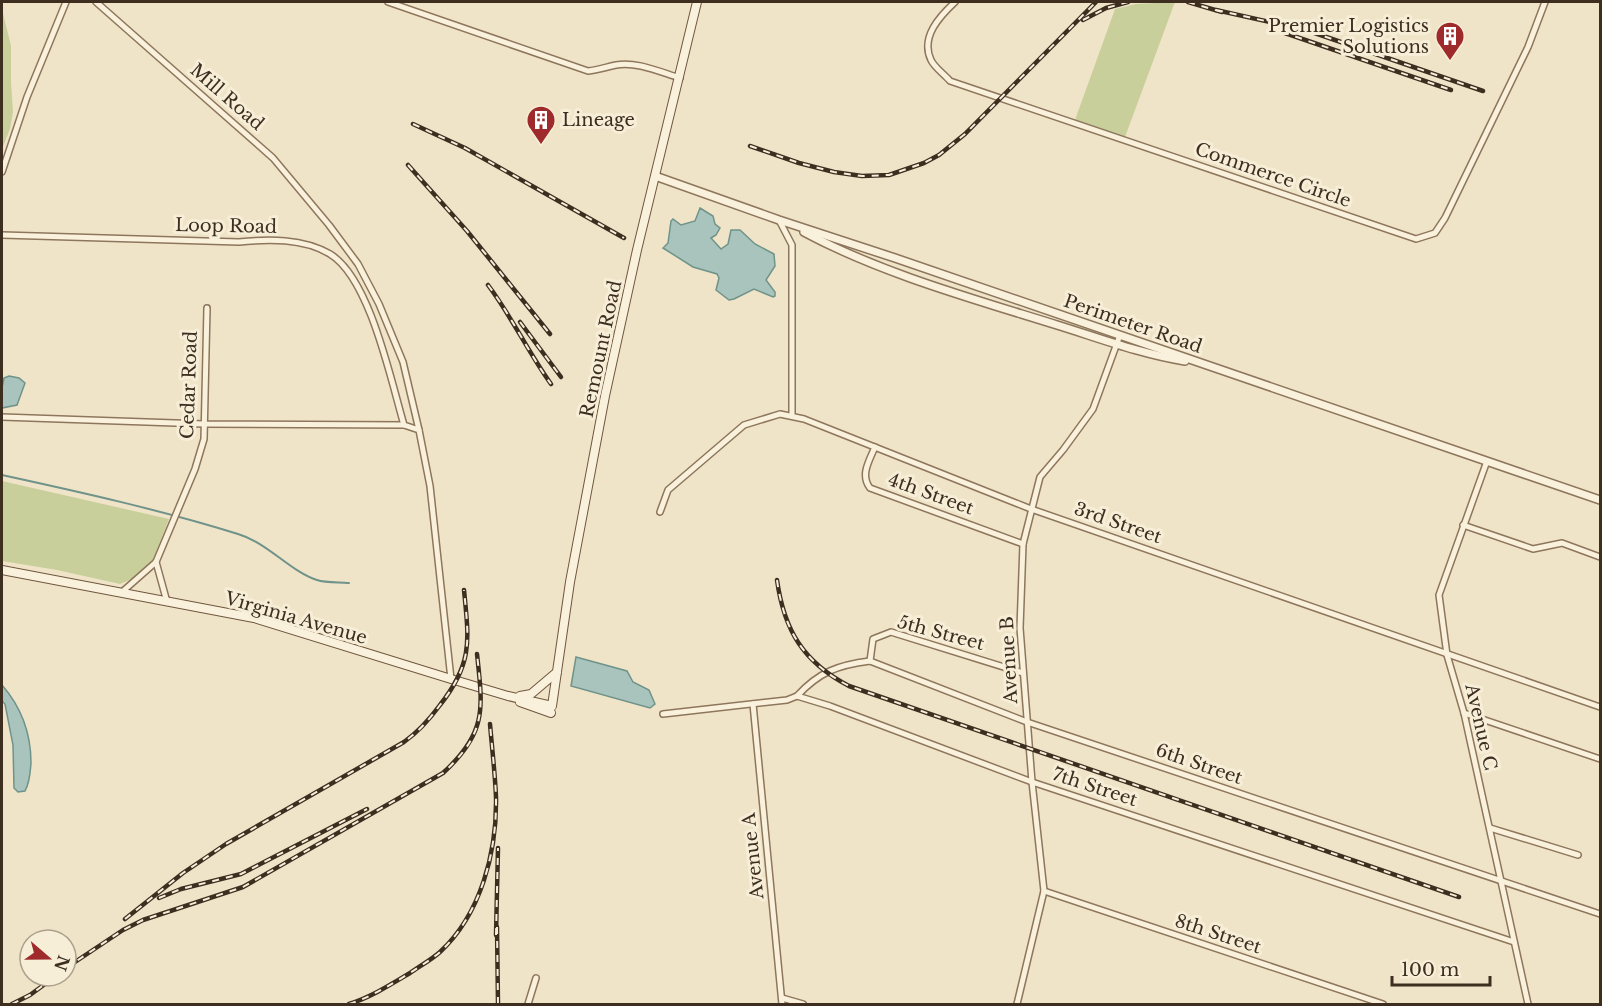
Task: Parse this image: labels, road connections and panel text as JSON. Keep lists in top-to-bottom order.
{
  "streets": {
    "main road": ["Remount Road", "Virginia Avenue"],
    "street": [
      "Mill Road",
      "Commerce Circle",
      "Loop Road",
      "Perimeter Road",
      "Cedar Road",
      "4th Street",
      "3rd Street",
      "5th Street",
      "Avenue B",
      "Avenue C",
      "6th Street",
      "7th Street",
      "Avenue A",
      "8th Street"
    ]
  },
  "crossings": [
    ["Perimeter Road", "Remount Road"],
    ["Perimeter Road", "Avenue B"],
    ["Perimeter Road", "Avenue C"],
    ["Remount Road", "Virginia Avenue"],
    ["Cedar Road", "Virginia Avenue"],
    ["4th Street", "3rd Street"],
    ["4th Street", "Avenue B"],
    ["3rd Street", "Avenue B"],
    ["3rd Street", "Avenue C"],
    ["5th Street", "Avenue B"],
    ["5th Street", "6th Street"],
    ["Avenue B", "6th Street"],
    ["Avenue B", "7th Street"],
    ["Avenue B", "8th Street"],
    ["Avenue C", "6th Street"],
    ["Avenue C", "7th Street"],
    ["7th Street", "Avenue A"]
  ],
  "places": {
    "building": ["Premier Logistics Solutions", "Lineage"]
  },
  "scale_bar": "100 m",
  "north": "right"
}
